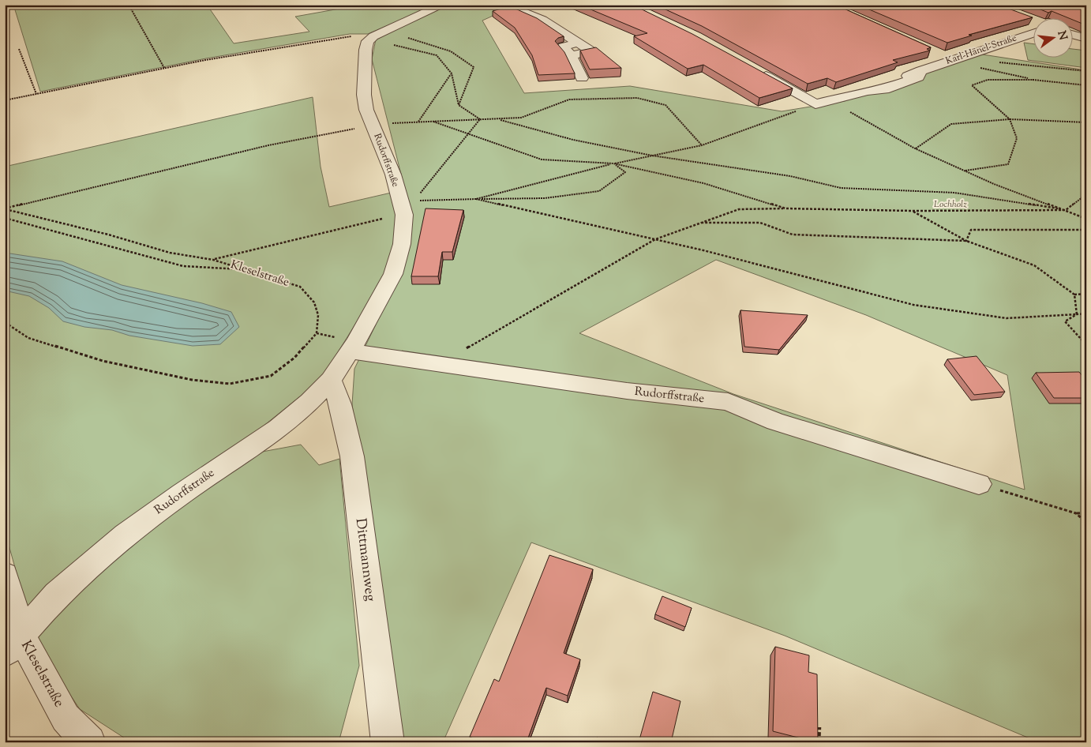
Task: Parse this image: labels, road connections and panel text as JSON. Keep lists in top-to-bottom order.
{
  "streets": {
    "street": [
      "Karl-Hänel-Straße",
      "Rudorffstraße",
      "Kleselstraße",
      "Dittmannweg"
    ]
  },
  "crossings": [
    ["Rudorffstraße", "Kleselstraße"],
    ["Rudorffstraße", "Dittmannweg"]
  ],
  "parks": ["Lochholz"],
  "north": "right"
}
